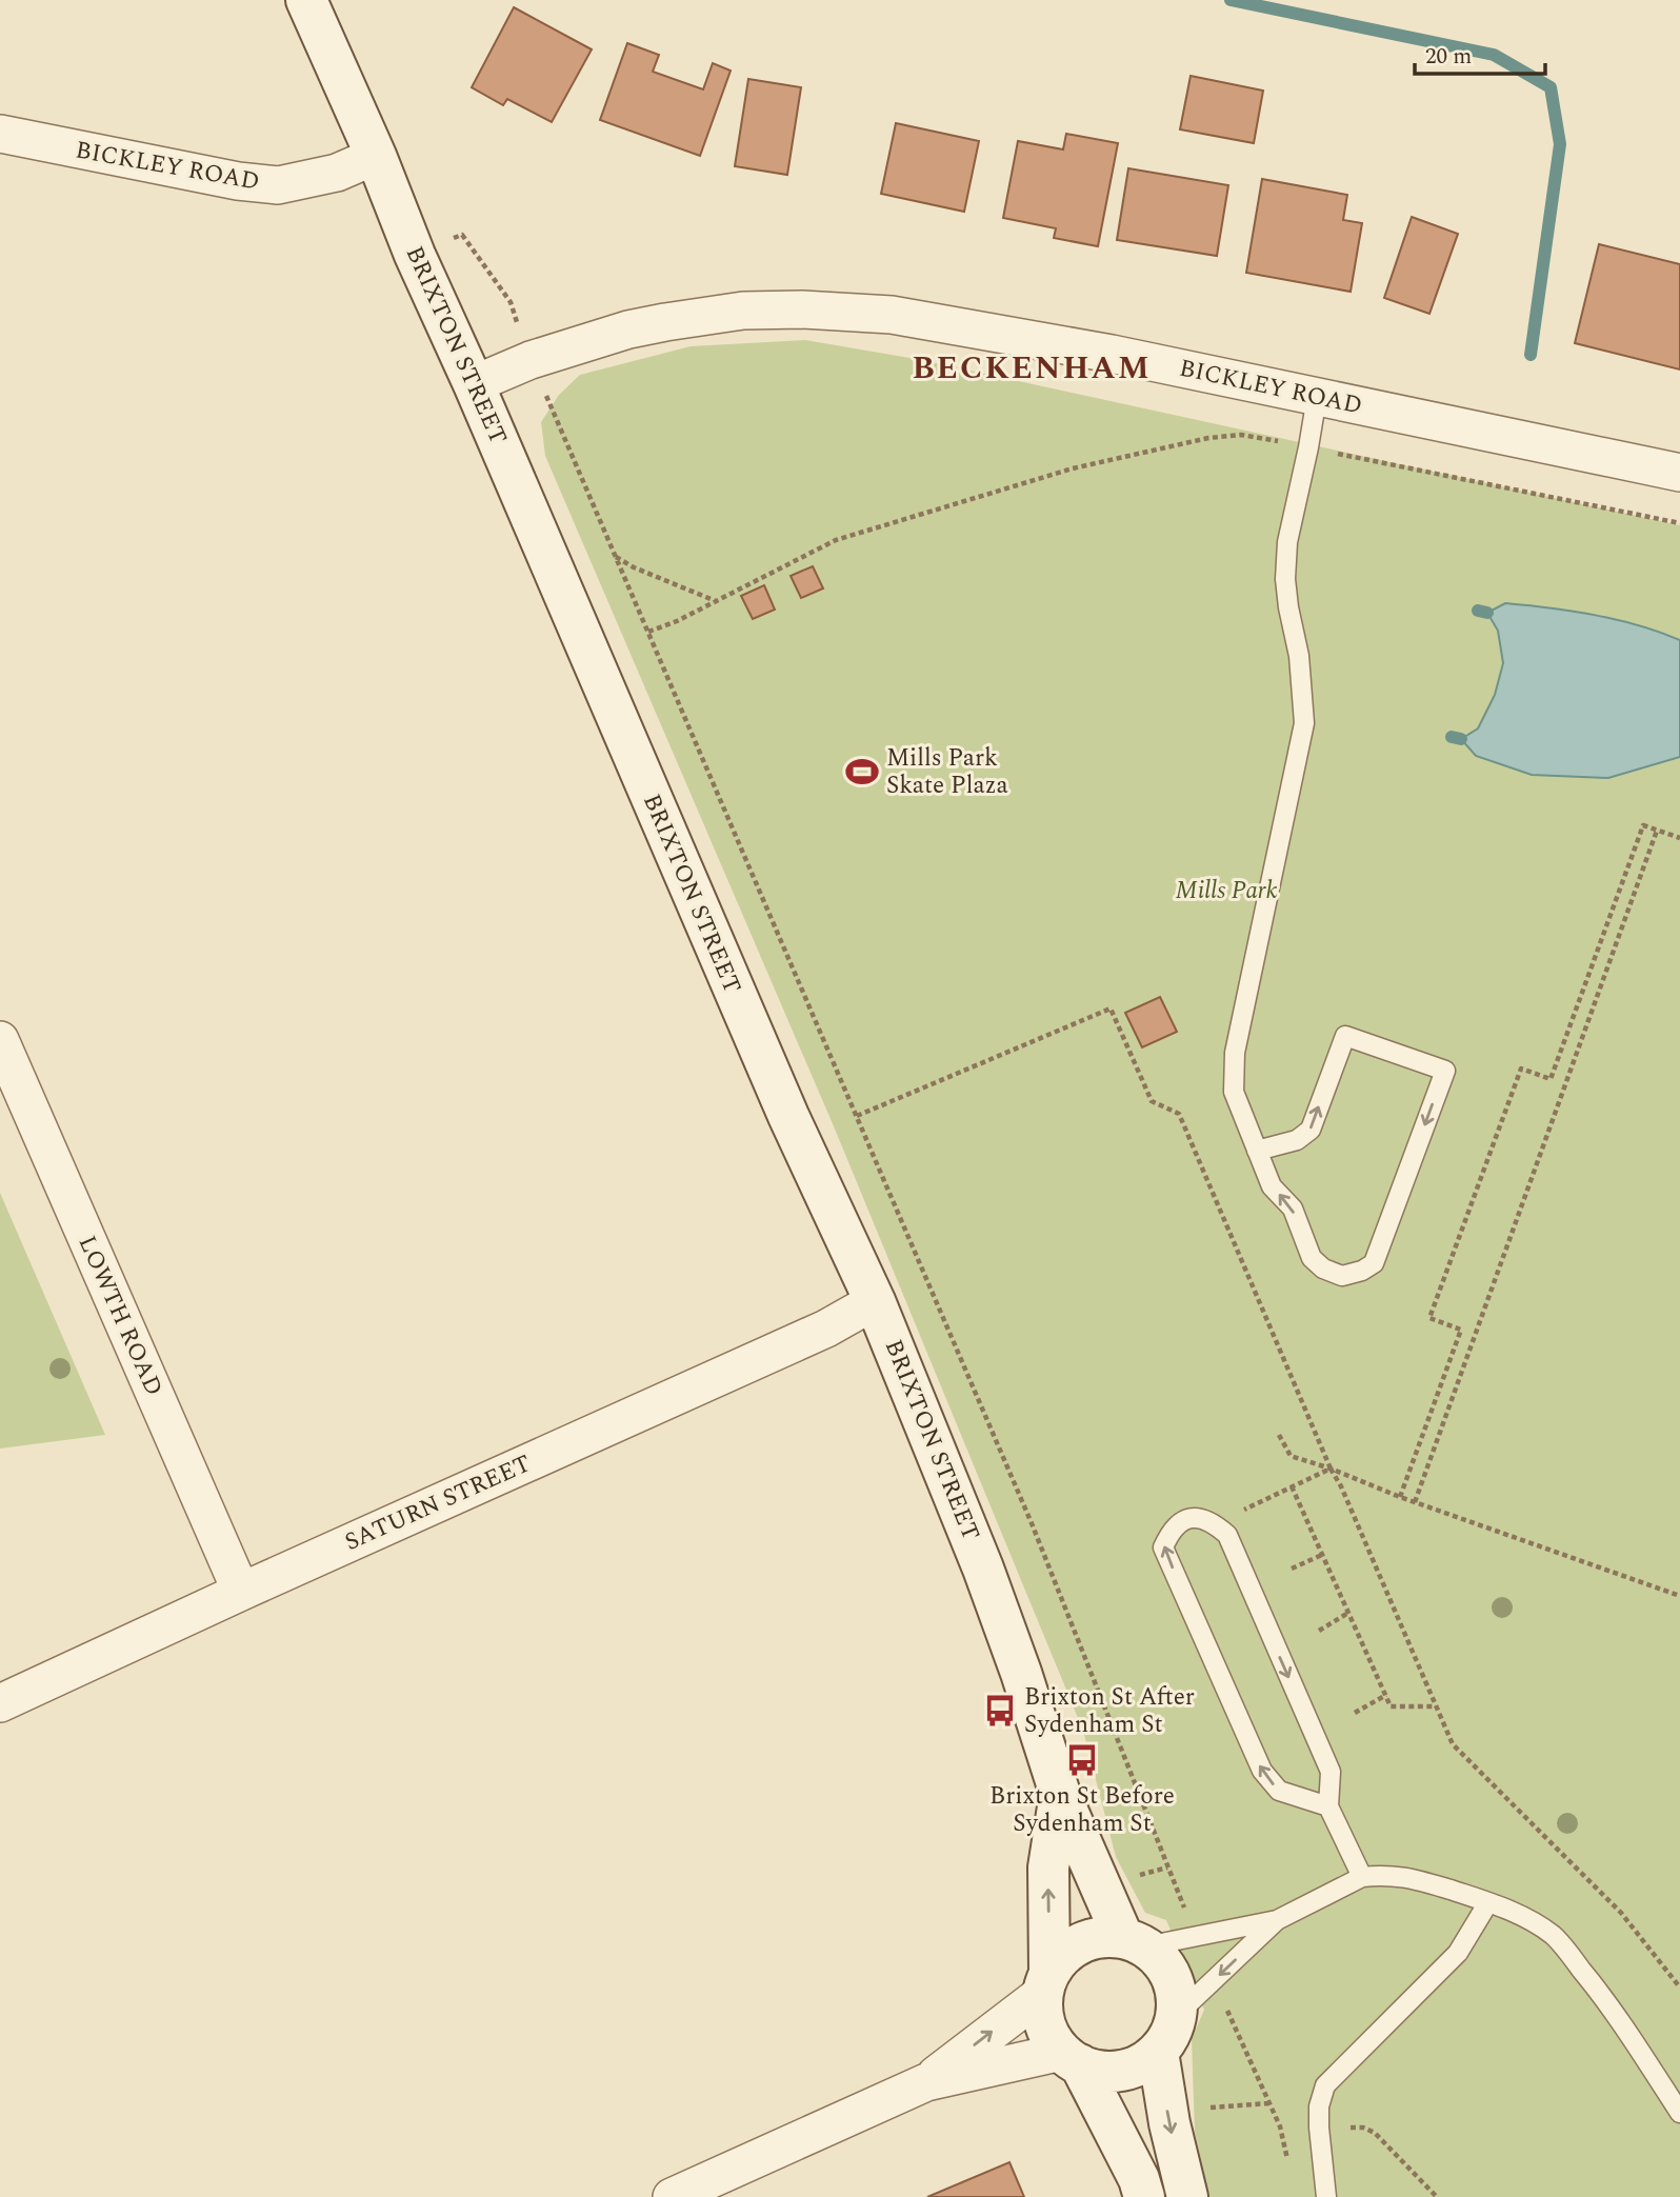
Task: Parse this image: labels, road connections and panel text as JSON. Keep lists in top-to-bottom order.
{
  "streets": {
    "main road": ["BRIXTON STREET"],
    "street": ["BICKLEY ROAD", "LOWTH ROAD", "SATURN STREET"]
  },
  "crossings": [
    ["BICKLEY ROAD", "BRIXTON STREET"],
    ["BRIXTON STREET", "SATURN STREET"],
    ["LOWTH ROAD", "SATURN STREET"]
  ],
  "districts": ["BECKENHAM"],
  "parks": ["Mills Park"],
  "places": {
    "sports": ["Mills Park Skate Plaza"],
    "bus stop": ["Brixton St After Sydenham St", "Brixton St Before Sydenham St"]
  },
  "scale_bar": "20 m"
}
